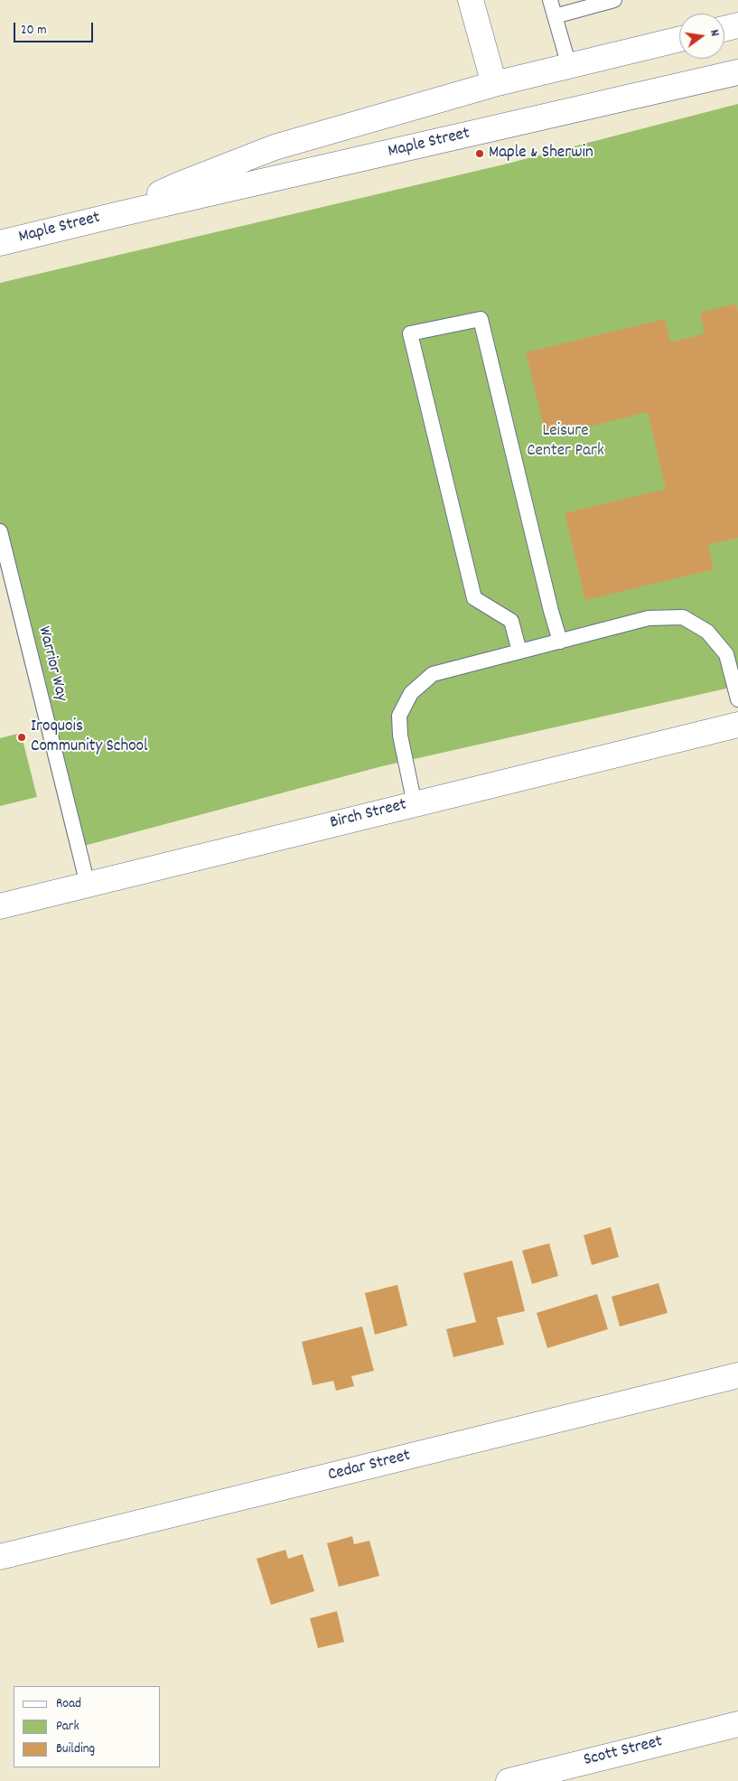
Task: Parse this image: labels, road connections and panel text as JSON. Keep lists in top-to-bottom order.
{
  "streets": {
    "street": [
      "Maple Street",
      "Birch Street",
      "Cedar Street",
      "Scott Street"
    ],
    "lane": ["Warrior Way"]
  },
  "crossings": [
    ["Warrior Way", "Birch Street"]
  ],
  "parks": ["Leisure Center Park"],
  "places": ["Maple & Sherwin", "Iroquois Community School"],
  "legend": ["Road", "Park", "Building"],
  "scale_bar": "20 m",
  "north": "right"
}
